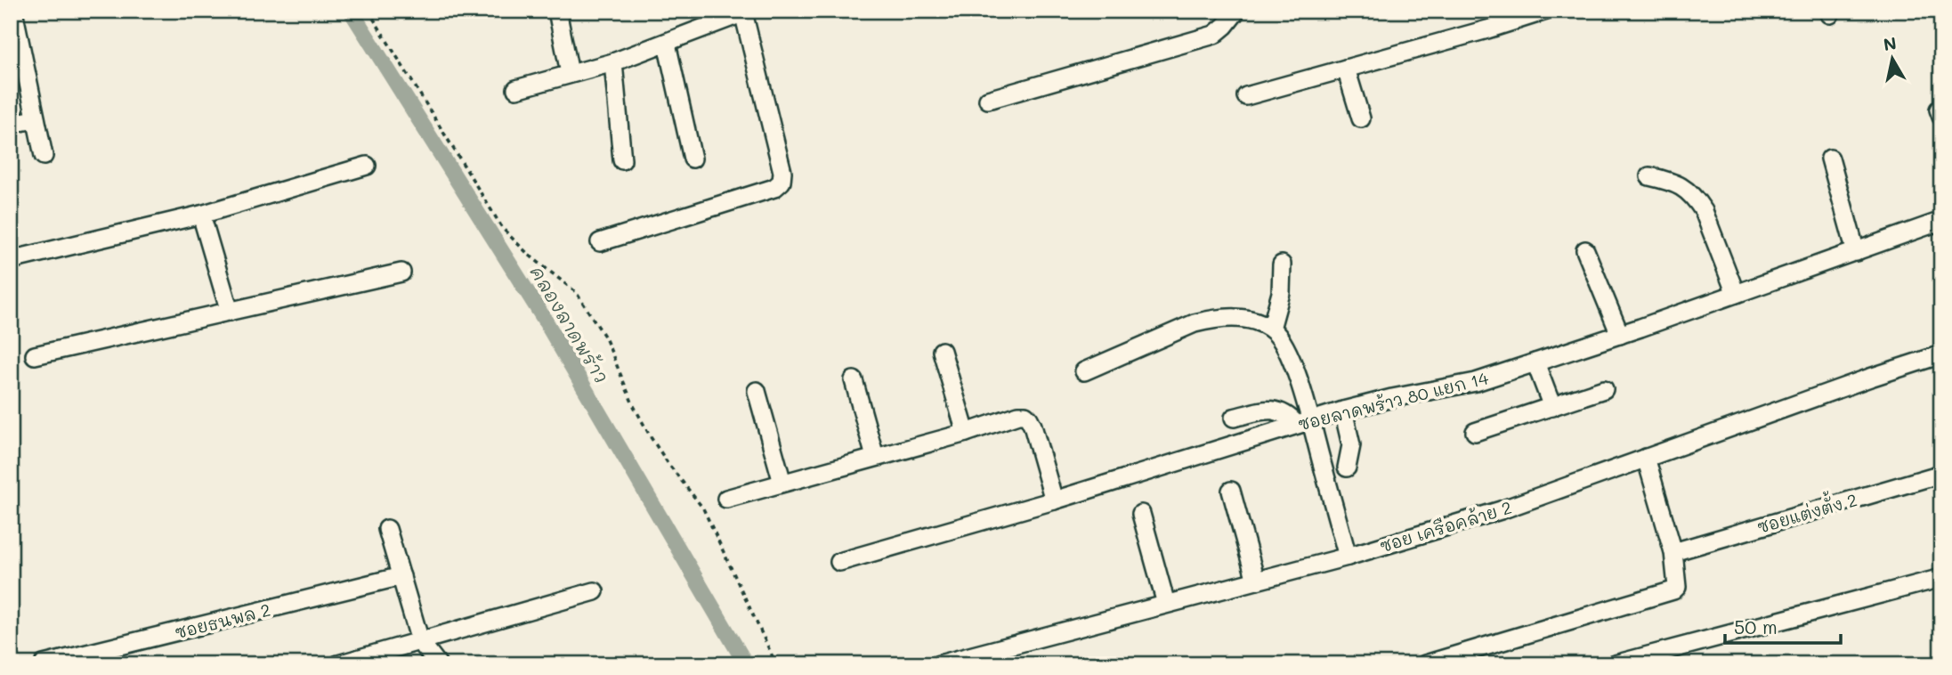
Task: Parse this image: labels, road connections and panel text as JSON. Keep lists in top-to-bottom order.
{
  "streets": {
    "street": [
      "ซอยลาดพร้าว 80 แยก 14",
      "ซอยแต่งตั้ง 2",
      "ซอย เครือคล้าย 2",
      "ซอยธนพล 2"
    ]
  },
  "water": ["คลองลาดพร้าว"],
  "scale_bar": "50 m",
  "north": "top"
}
